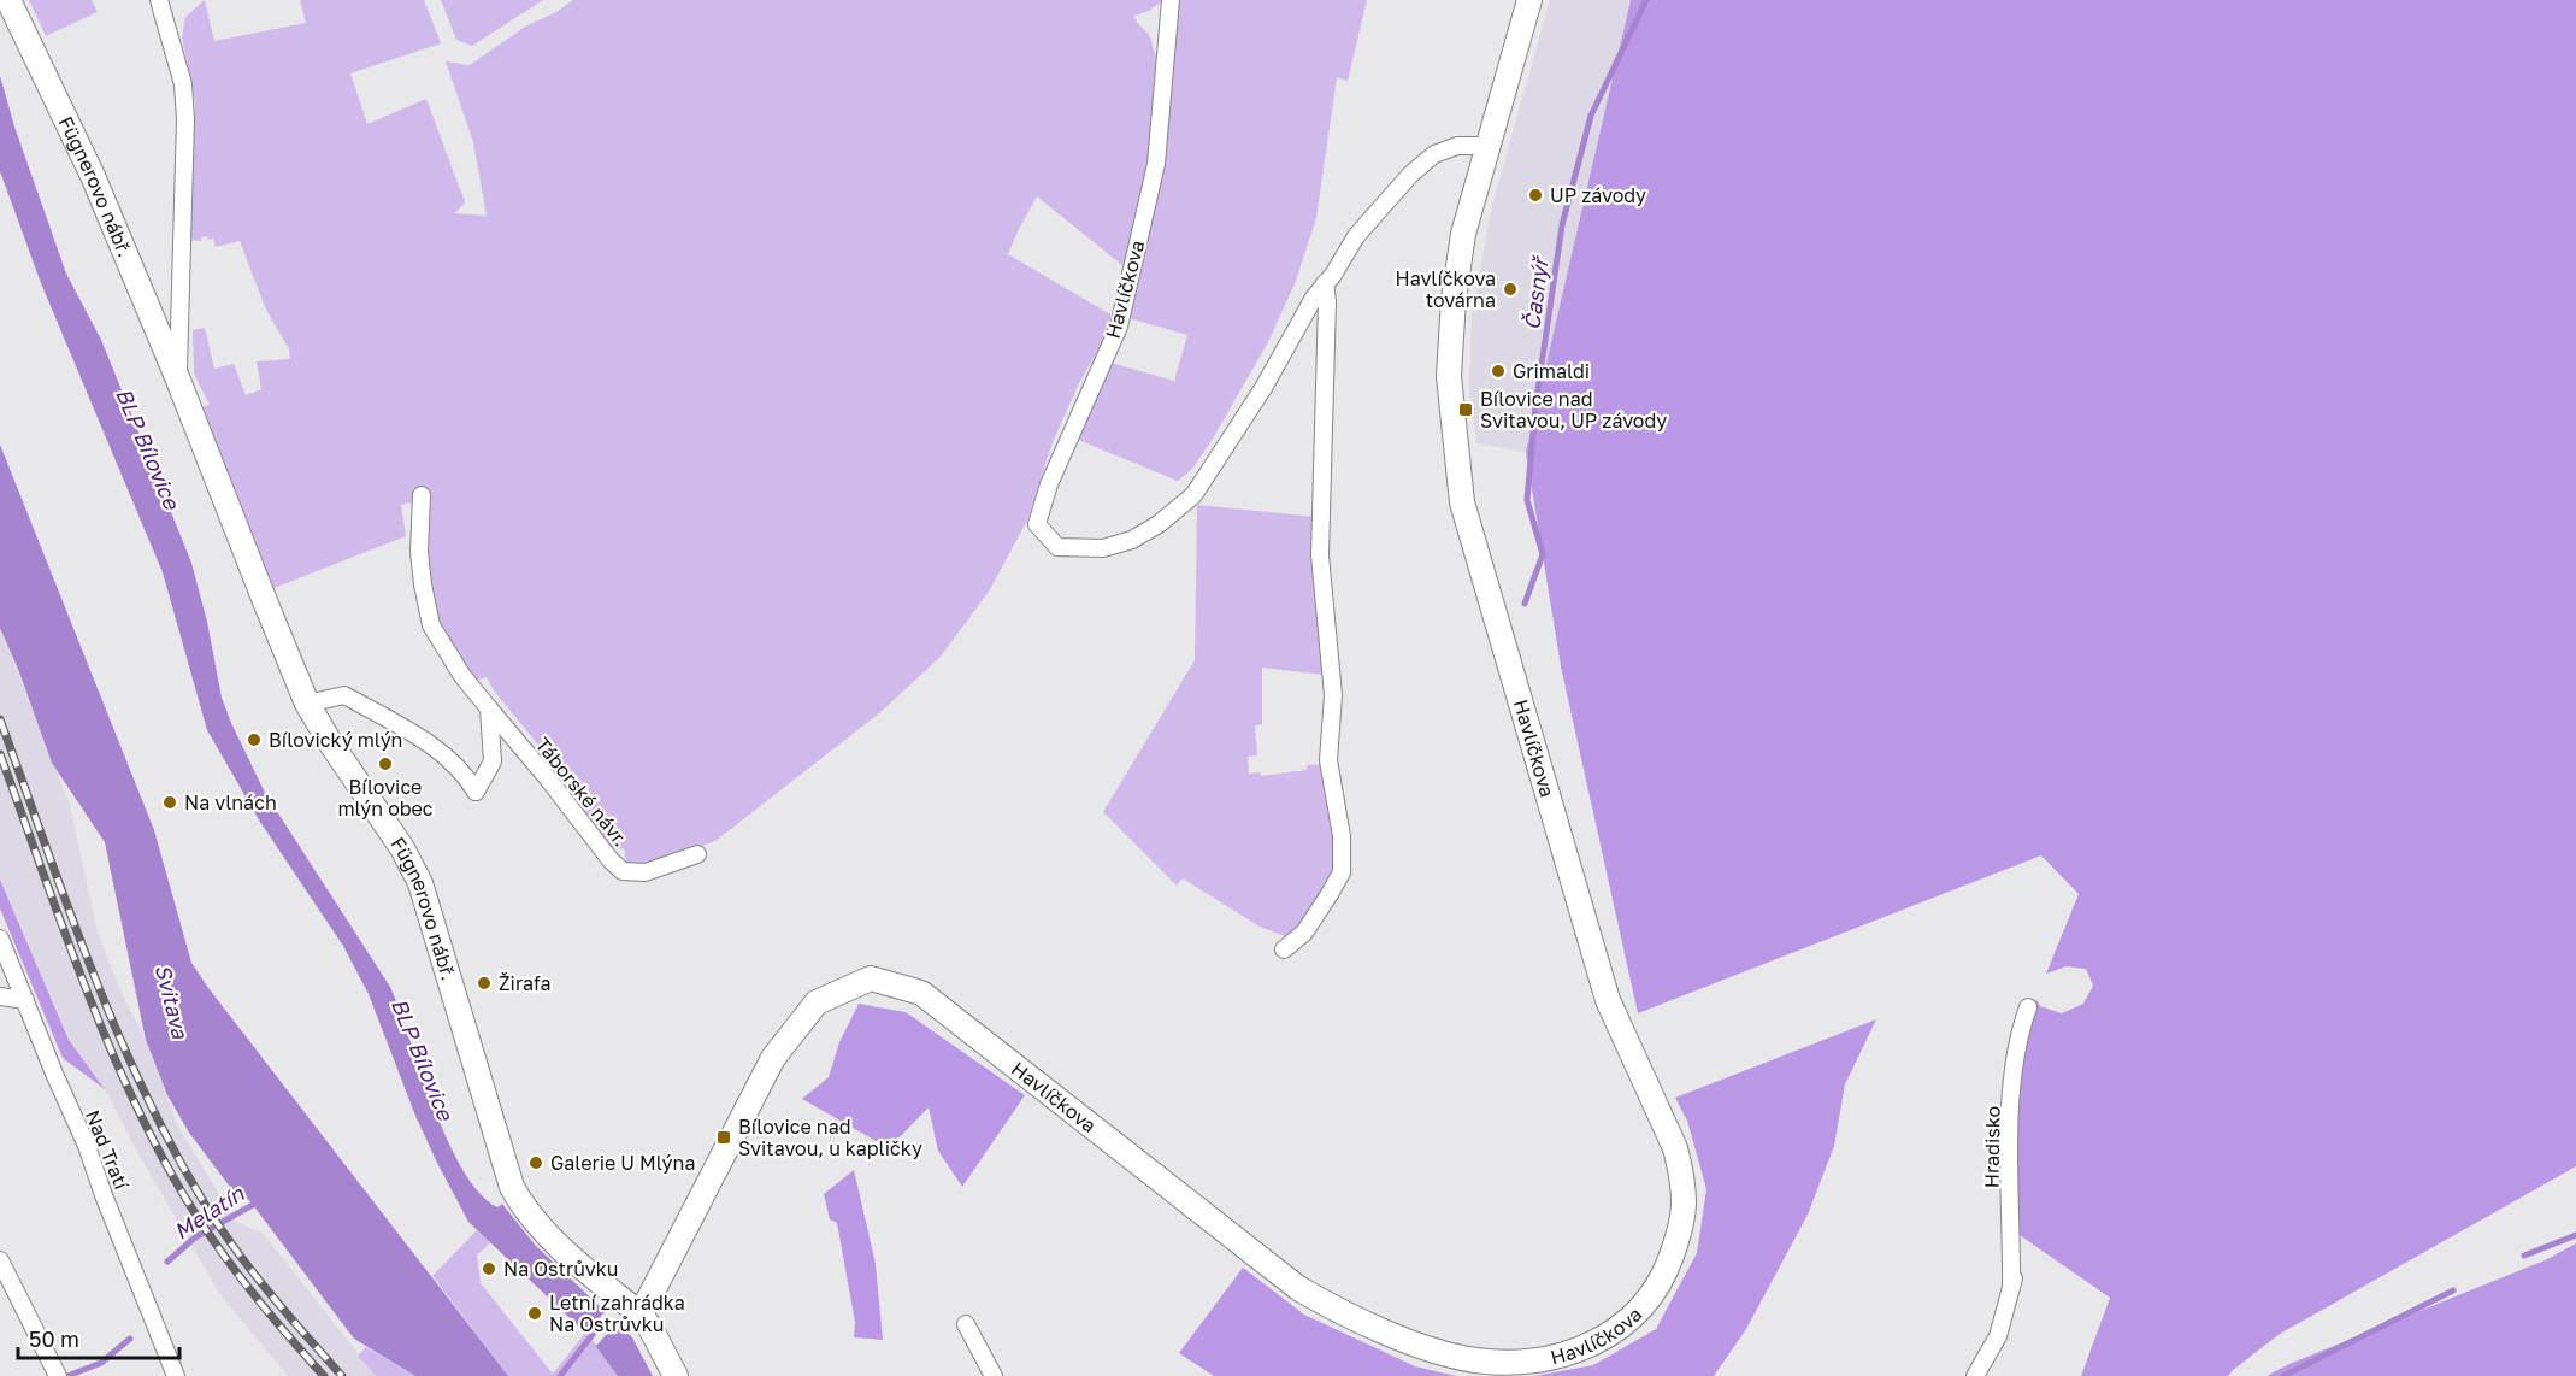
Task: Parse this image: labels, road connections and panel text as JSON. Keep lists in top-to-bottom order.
{
  "streets": {
    "main road": ["Fügnerovo nábř.", "Havlíčkova"],
    "street": ["Táborské návr.", "Hradisko", "Nad Tratí"]
  },
  "crossings": [
    ["Fügnerovo nábř.", "Havlíčkova"]
  ],
  "water": [
    "Časnýř",
    "BLP Bílovice",
    "Svitava",
    "Melatín"
  ],
  "places": {
    "other": [
      "UP závody",
      "Havlíčkova továrna",
      "Grimaldi",
      "Bílovický mlýn",
      "Bílovice mlýn obec",
      "Na vlnách",
      "Žirafa",
      "Galerie U Mlýna",
      "Na Ostrůvku",
      "Letní zahrádka Na Ostrůvku"
    ],
    "transit": ["Bílovice nad Svitavou, UP závody", "Bílovice nad Svitavou, u kapličky"]
  },
  "scale_bar": "50 m"
}
